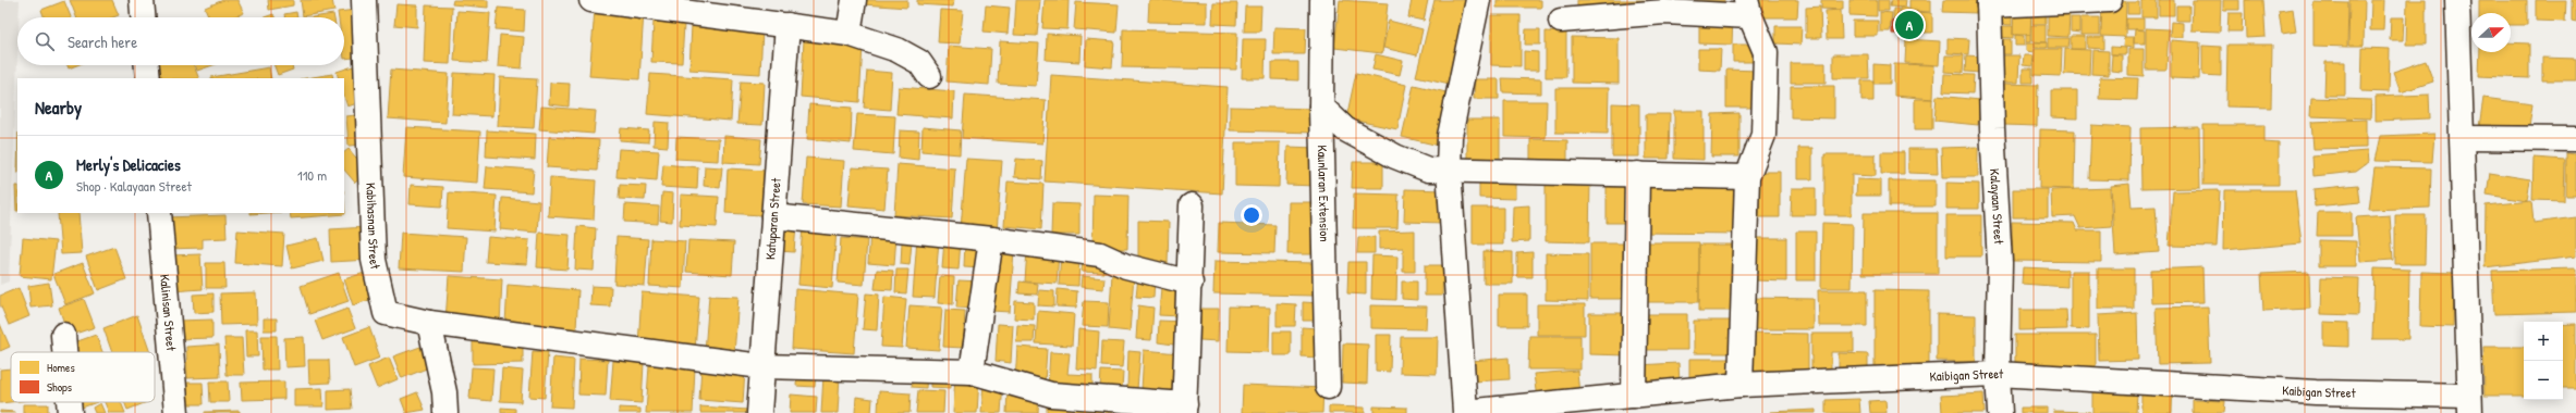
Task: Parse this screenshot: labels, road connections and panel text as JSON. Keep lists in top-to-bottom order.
{
  "streets": {
    "street": [
      "Kaunlaran Extension",
      "Kalayaan Street",
      "Katuparan Street",
      "Kabihasnan Street",
      "Kalinisan Street",
      "Kaibigan Street"
    ]
  },
  "crossings": [
    ["Kalayaan Street", "Kaibigan Street"]
  ],
  "legend": ["Homes", "Shops"],
  "north": "right",
  "page": {
    "pins": "A",
    "search": "Search here",
    "heading": "Nearby",
    "list": [
      {
        "mark": "A",
        "name": "Merly's Delicacies",
        "note": "Shop · Kalayaan Street",
        "value": "110 m"
      }
    ],
    "map_buttons": ["+", "−"]
  }
}
